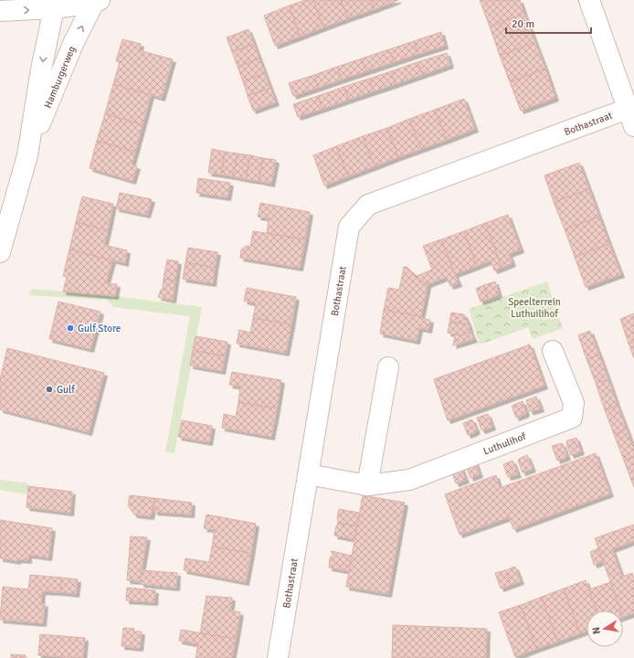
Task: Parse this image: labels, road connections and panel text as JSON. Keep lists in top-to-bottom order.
{
  "streets": {
    "street": ["Hamburgerweg", "Bothastraat", "Luthulihof"]
  },
  "crossings": [
    ["Bothastraat", "Luthulihof"]
  ],
  "parks": ["Speelterrein Luthuilihof"],
  "places": ["Gulf Store", "Gulf"],
  "scale_bar": "20 m",
  "north": "left"
}
